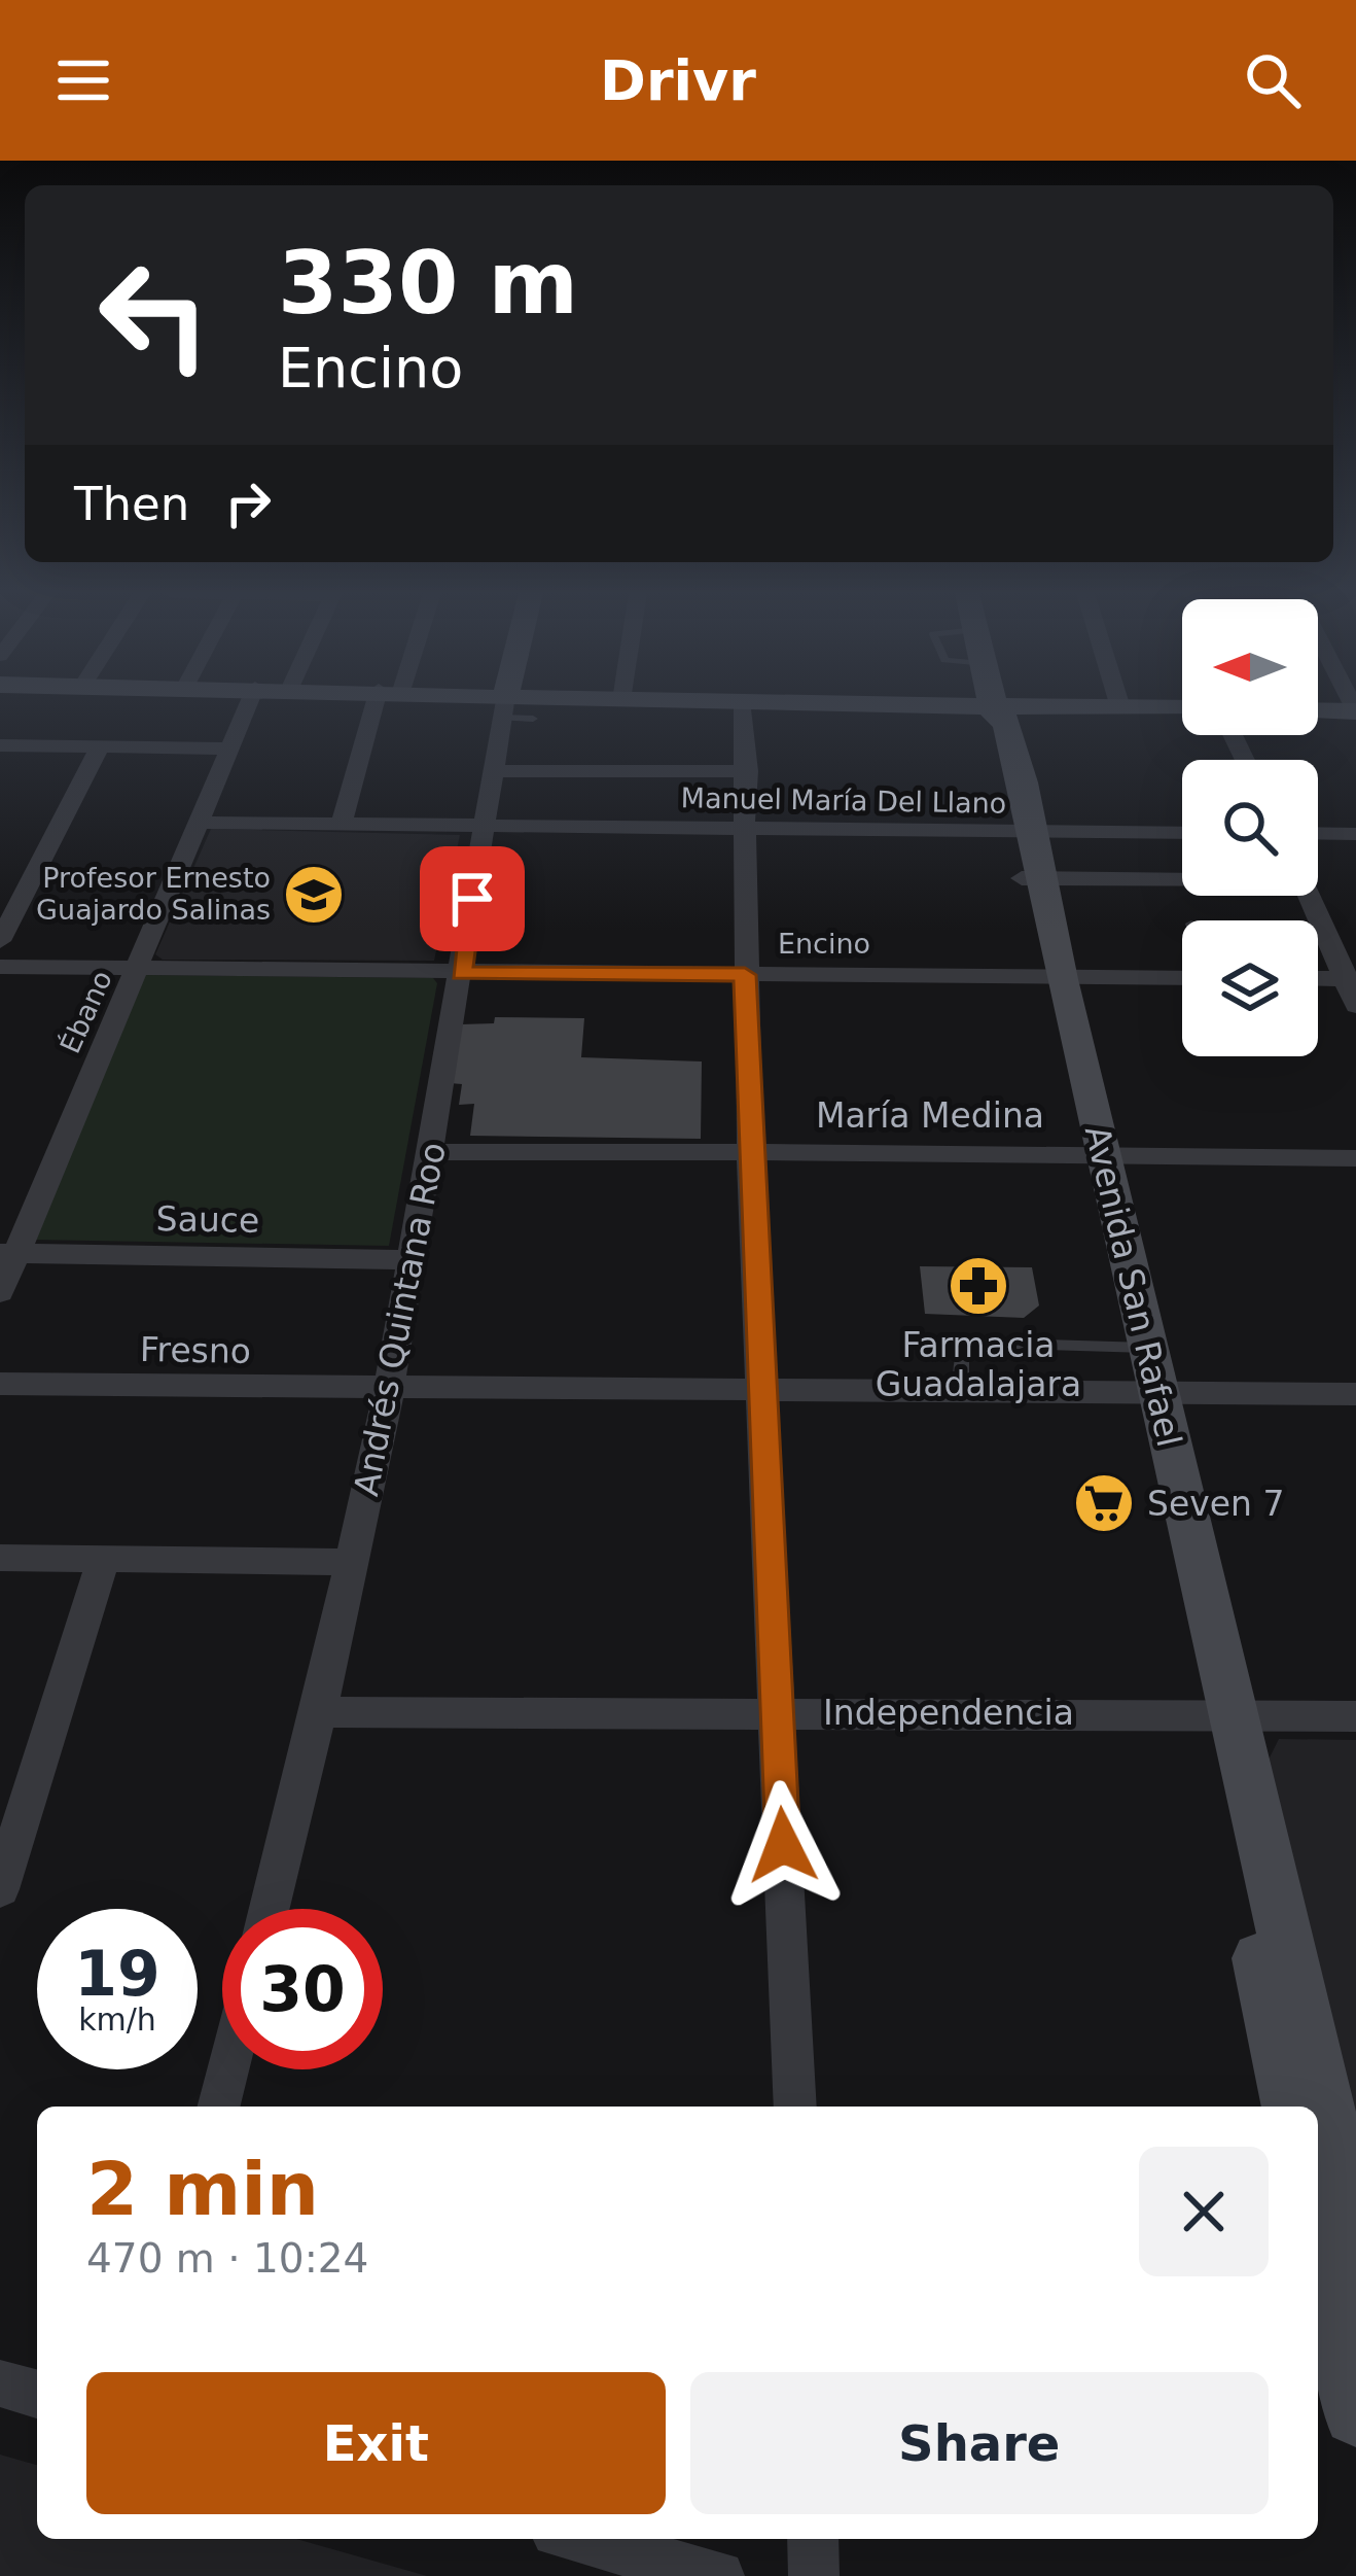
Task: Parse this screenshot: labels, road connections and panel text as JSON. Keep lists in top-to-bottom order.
{
  "streets": {
    "street": [
      "Manuel María Del Llano",
      "Encino",
      "Ébano",
      "María Medina",
      "Sauce",
      "Avenida San Rafael",
      "Andrés Quintana Roo",
      "Fresno",
      "Independencia"
    ]
  },
  "crossings": [
    ["Manuel María Del Llano", "Ébano"],
    ["Manuel María Del Llano", "Avenida San Rafael"],
    ["Manuel María Del Llano", "Andrés Quintana Roo"],
    ["Encino", "Ébano"],
    ["Encino", "Avenida San Rafael"],
    ["Encino", "Andrés Quintana Roo"],
    ["Ébano", "Sauce"],
    ["María Medina", "Avenida San Rafael"],
    ["María Medina", "Andrés Quintana Roo"],
    ["Sauce", "Andrés Quintana Roo"],
    ["Avenida San Rafael", "Fresno"],
    ["Avenida San Rafael", "Independencia"],
    ["Andrés Quintana Roo", "Fresno"],
    ["Andrés Quintana Roo", "Independencia"]
  ],
  "places": {
    "school or university": ["Profesor Ernesto Guajardo Salinas"],
    "pharmacy": ["Farmacia Guadalajara"],
    "supermarket": ["Seven 7"]
  },
  "north": "left",
  "page": {
    "header": "Drivr",
    "turn": ["330 m", "Encino"],
    "then": "Then",
    "speed": "19 km/h",
    "limit": "30",
    "heading": ["2 min", "470 m · 10:24"],
    "buttons": ["Exit", "Share"]
  }
}
